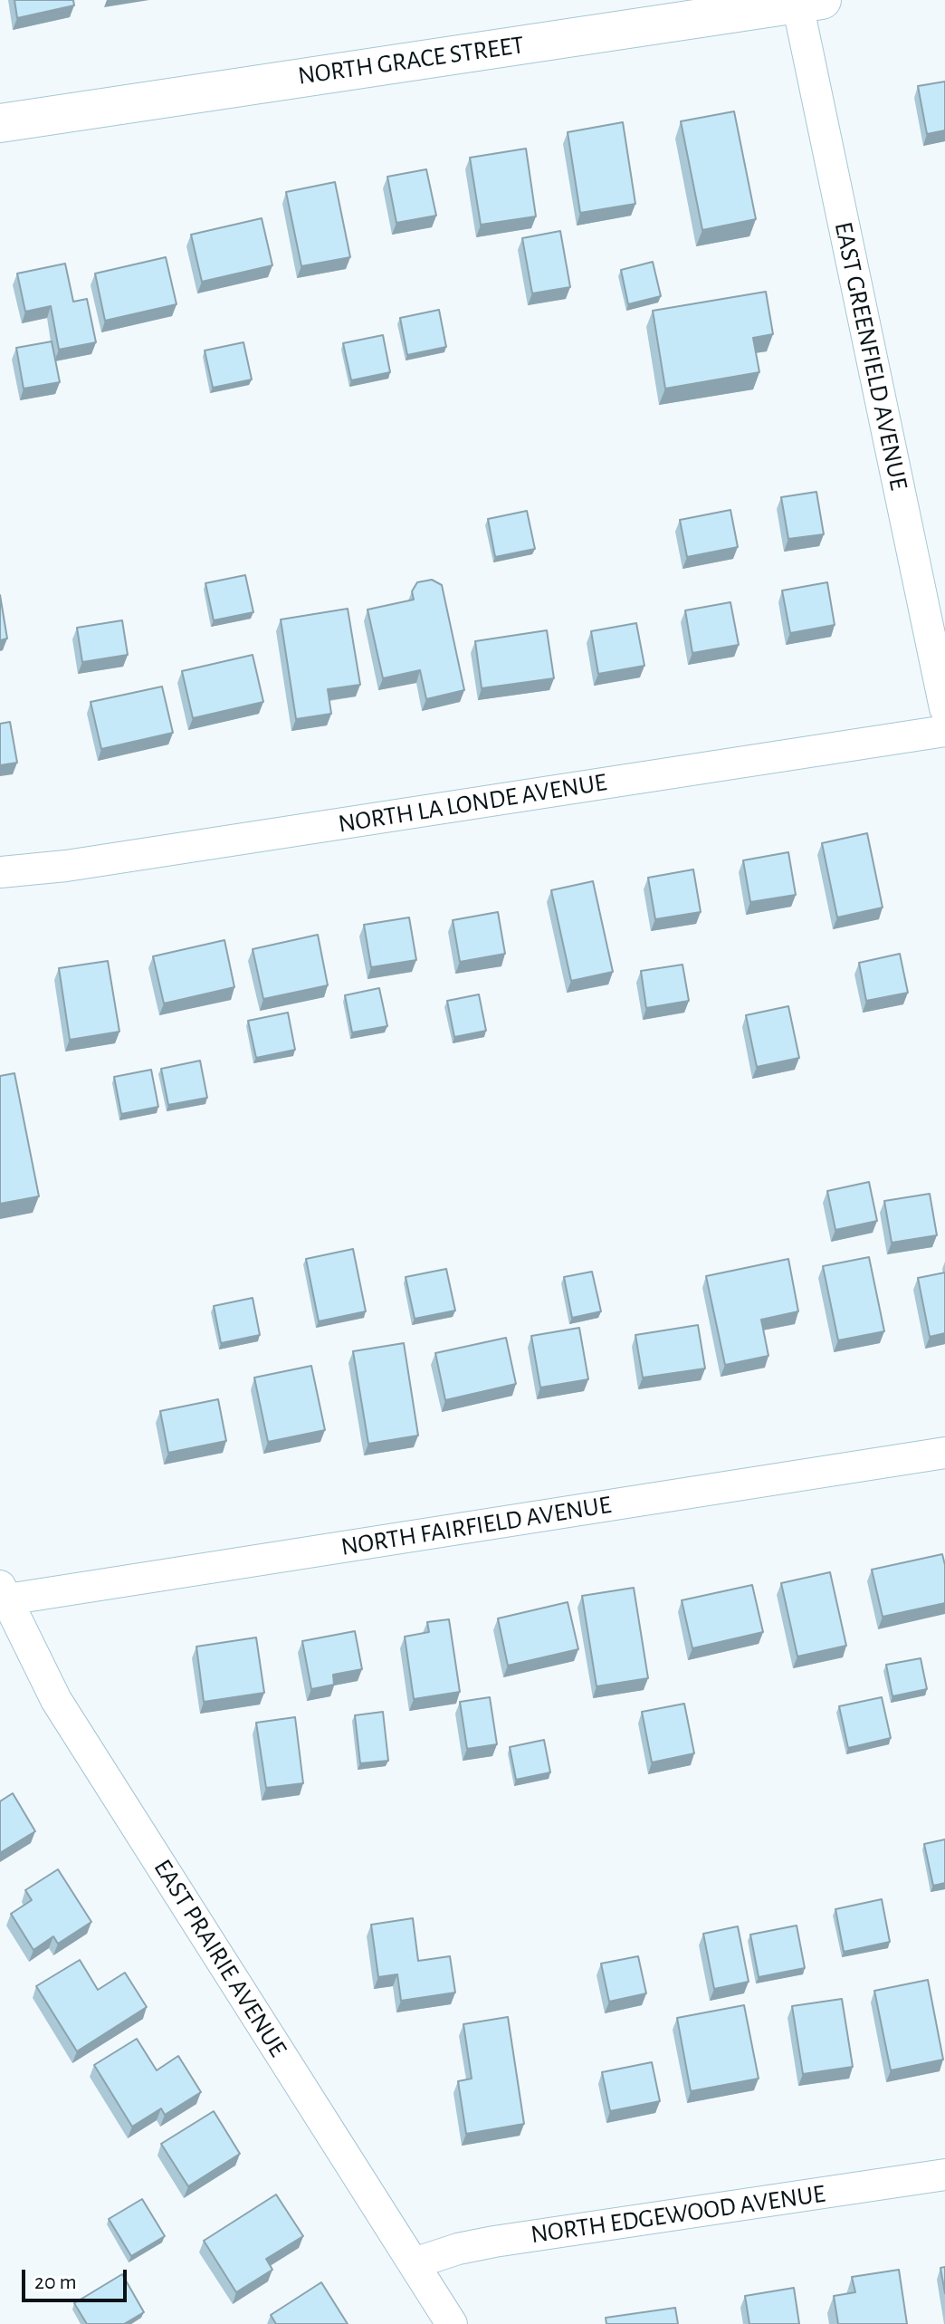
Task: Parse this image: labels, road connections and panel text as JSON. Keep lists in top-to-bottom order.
{
  "streets": {
    "street": [
      "NORTH GRACE STREET",
      "EAST GREENFIELD AVENUE",
      "NORTH LA LONDE AVENUE",
      "NORTH FAIRFIELD AVENUE",
      "EAST PRAIRIE AVENUE",
      "NORTH EDGEWOOD AVENUE"
    ]
  },
  "crossings": [
    ["NORTH GRACE STREET", "EAST GREENFIELD AVENUE"],
    ["NORTH FAIRFIELD AVENUE", "EAST PRAIRIE AVENUE"],
    ["EAST PRAIRIE AVENUE", "NORTH EDGEWOOD AVENUE"]
  ],
  "scale_bar": "20 m"
}
